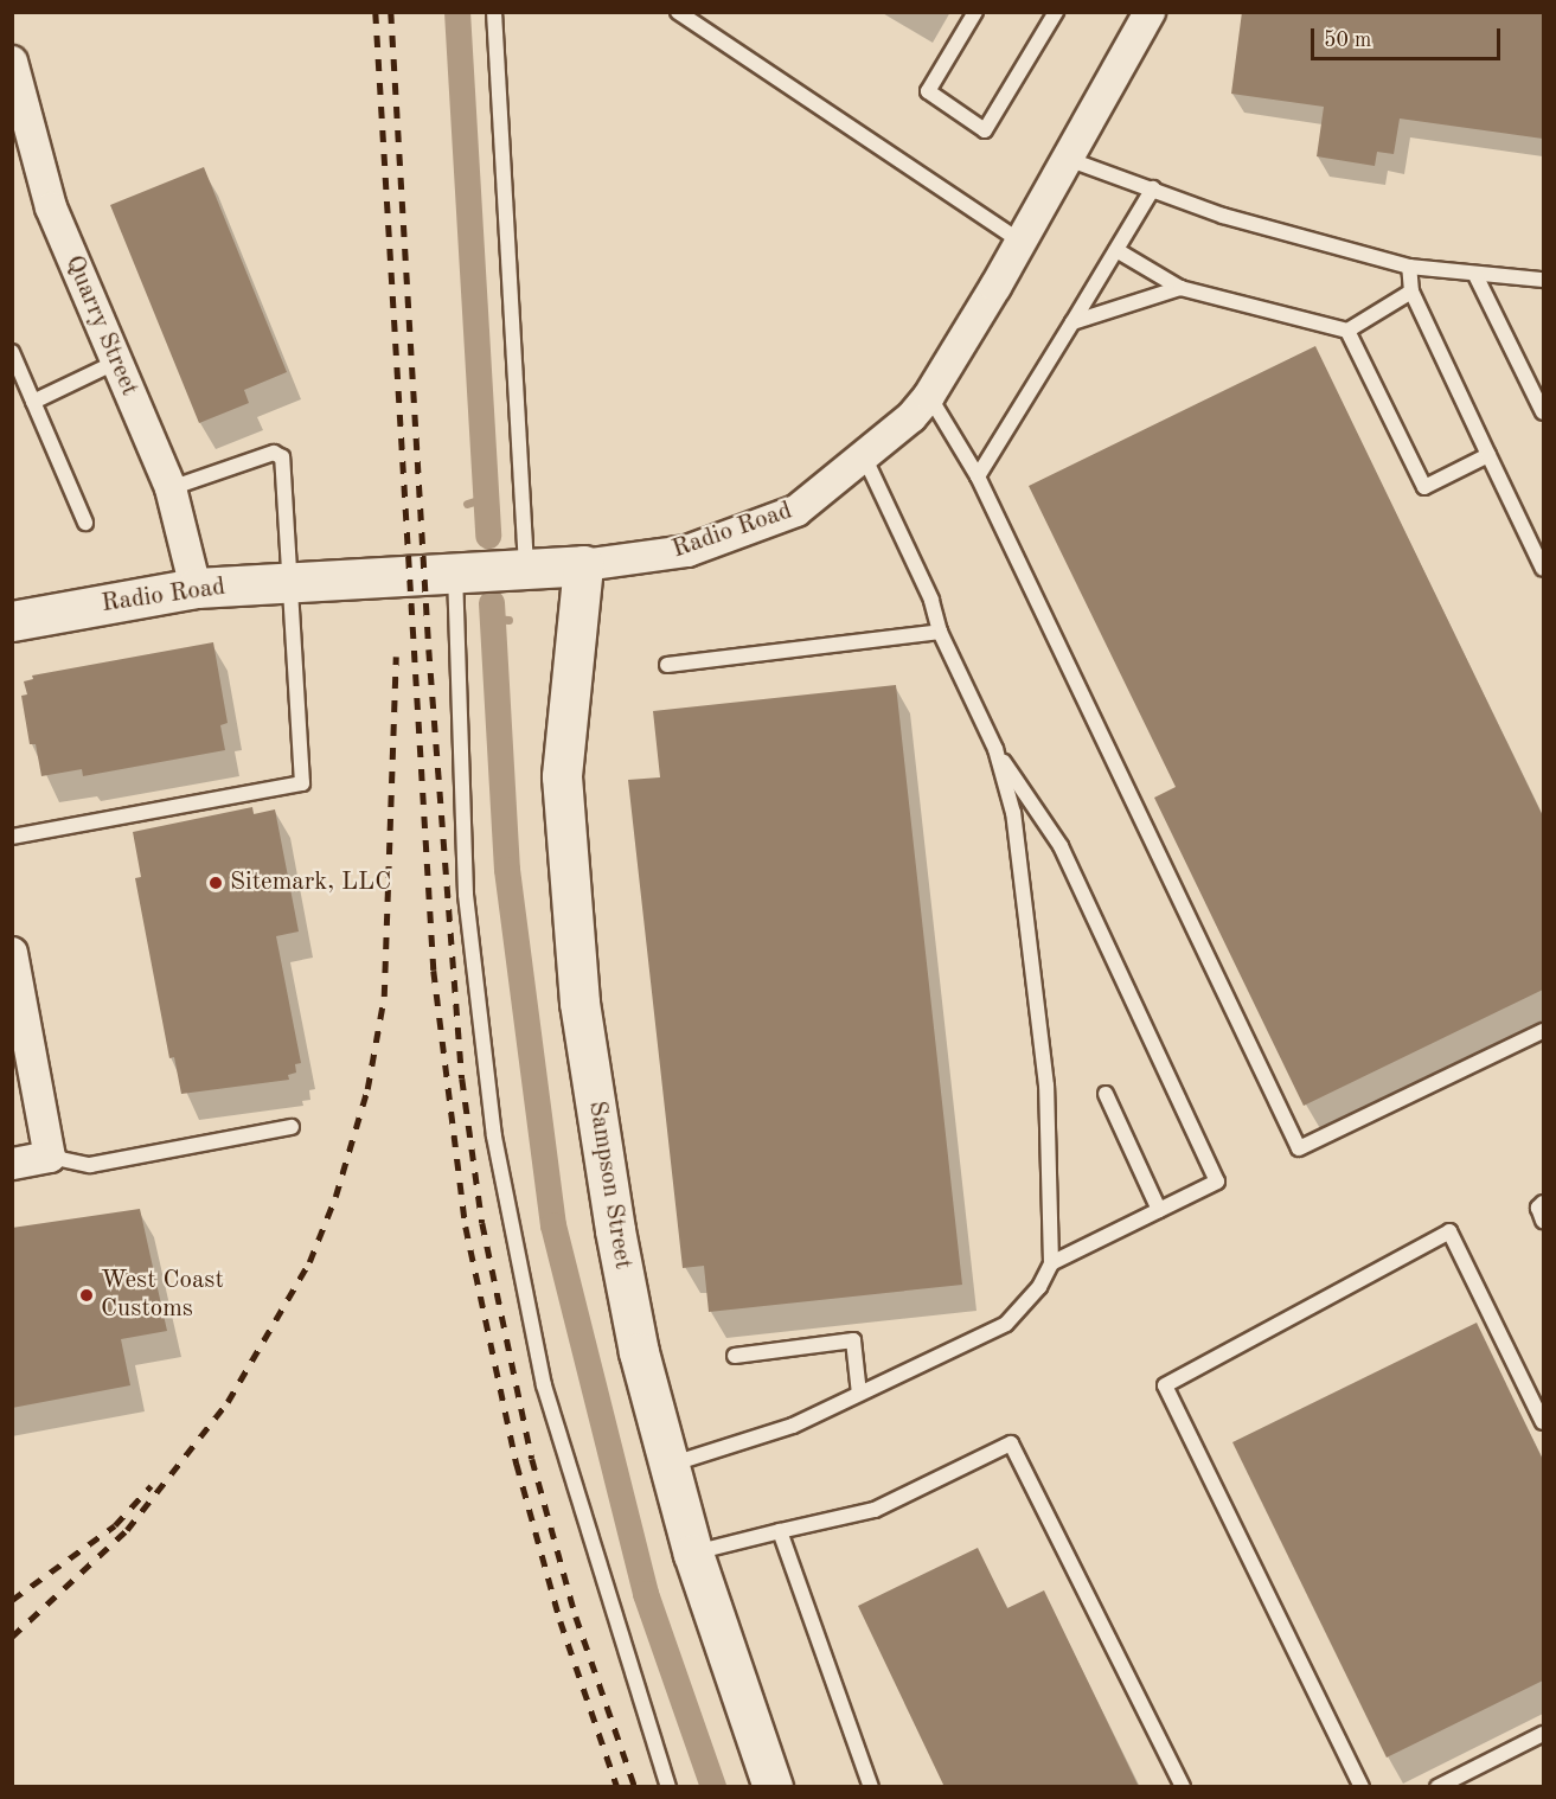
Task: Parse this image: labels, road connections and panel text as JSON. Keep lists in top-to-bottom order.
{
  "streets": {
    "street": ["Quarry Street", "Radio Road", "Sampson Street"]
  },
  "crossings": [
    ["Quarry Street", "Radio Road"],
    ["Radio Road", "Sampson Street"]
  ],
  "places": ["Sitemark, LLC", "West Coast Customs"],
  "scale_bar": "50 m"
}
